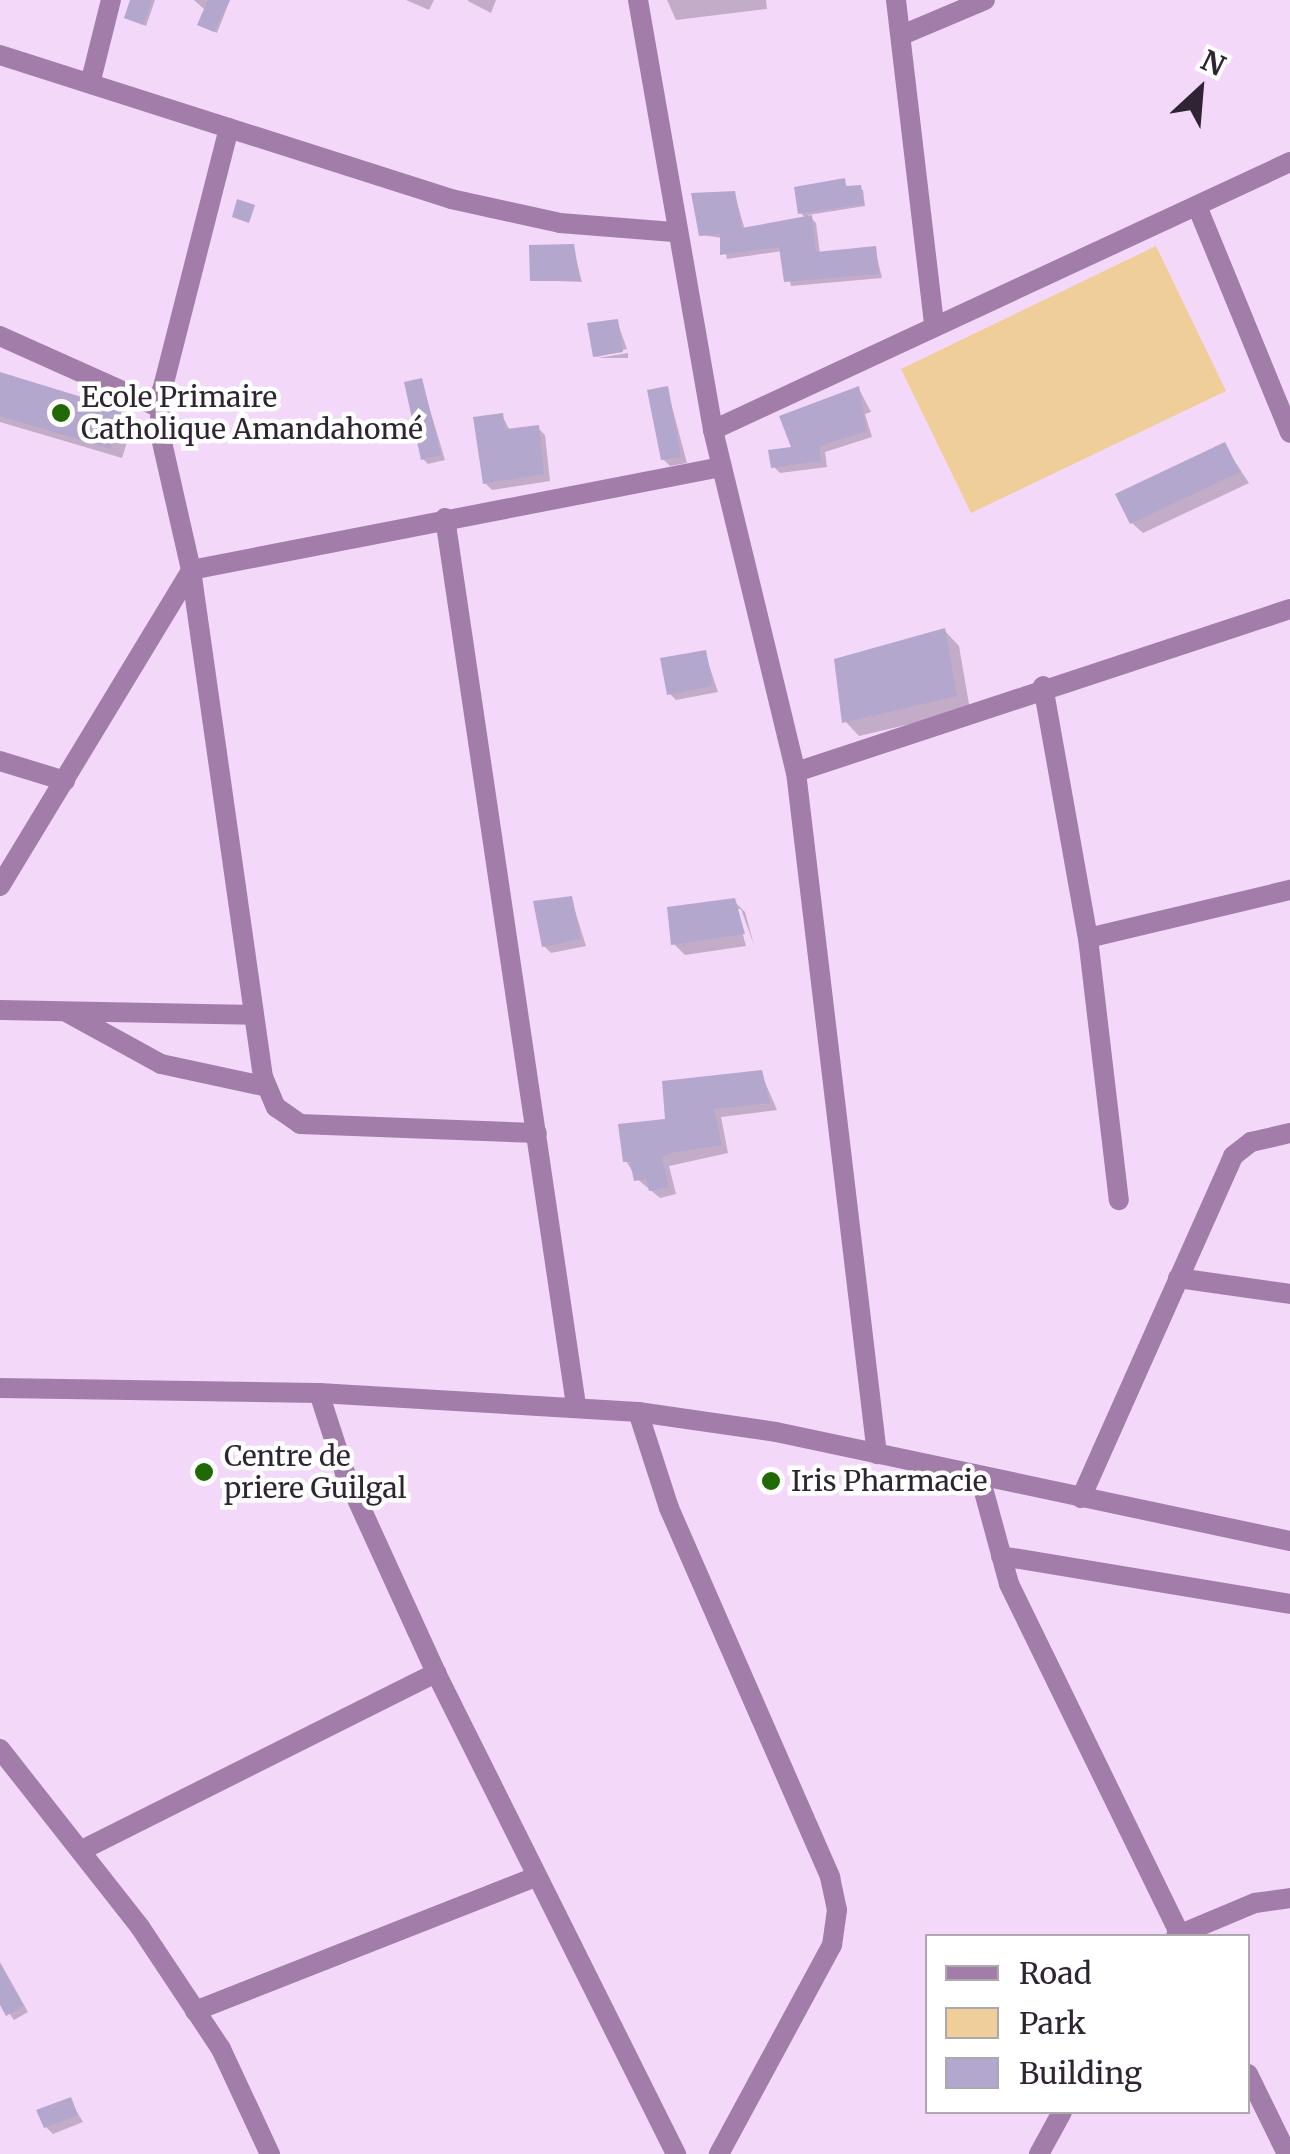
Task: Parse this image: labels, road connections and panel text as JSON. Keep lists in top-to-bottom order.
{
  "places": ["Ecole Primaire Catholique Amandahomé", "Centre de priere Guilgal", "Iris Pharmacie"],
  "legend": ["Road", "Park", "Building"],
  "north": "top right"
}
